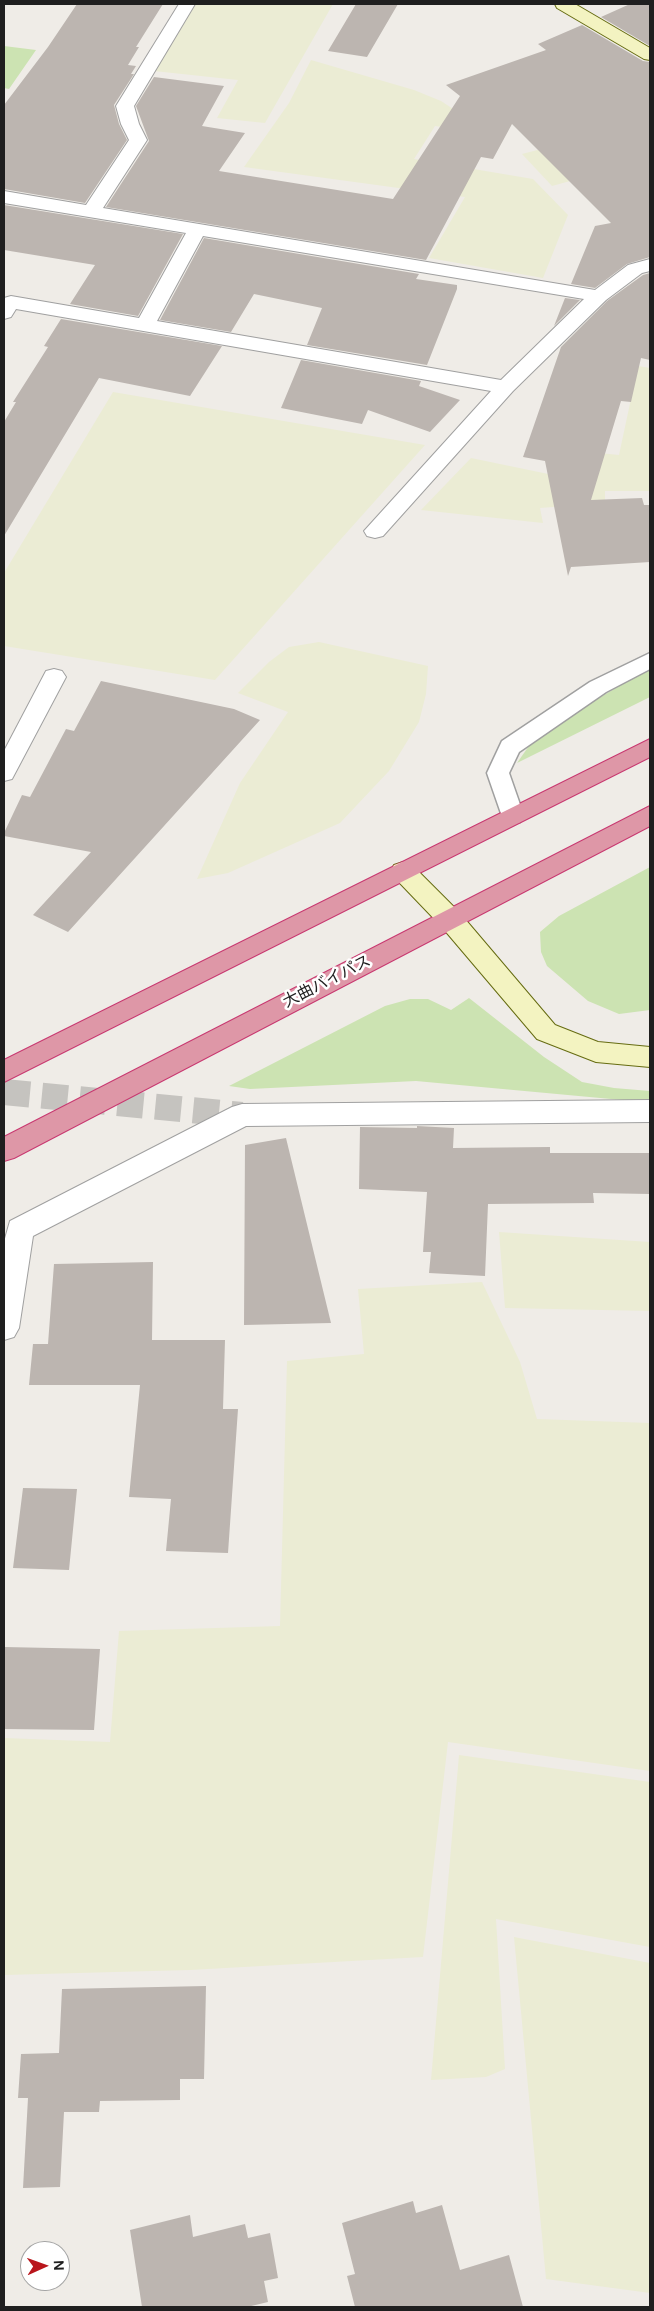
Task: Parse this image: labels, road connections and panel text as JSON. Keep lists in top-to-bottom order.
{
  "streets": {
    "highway": ["大曲バイパス"]
  },
  "north": "right"
}
